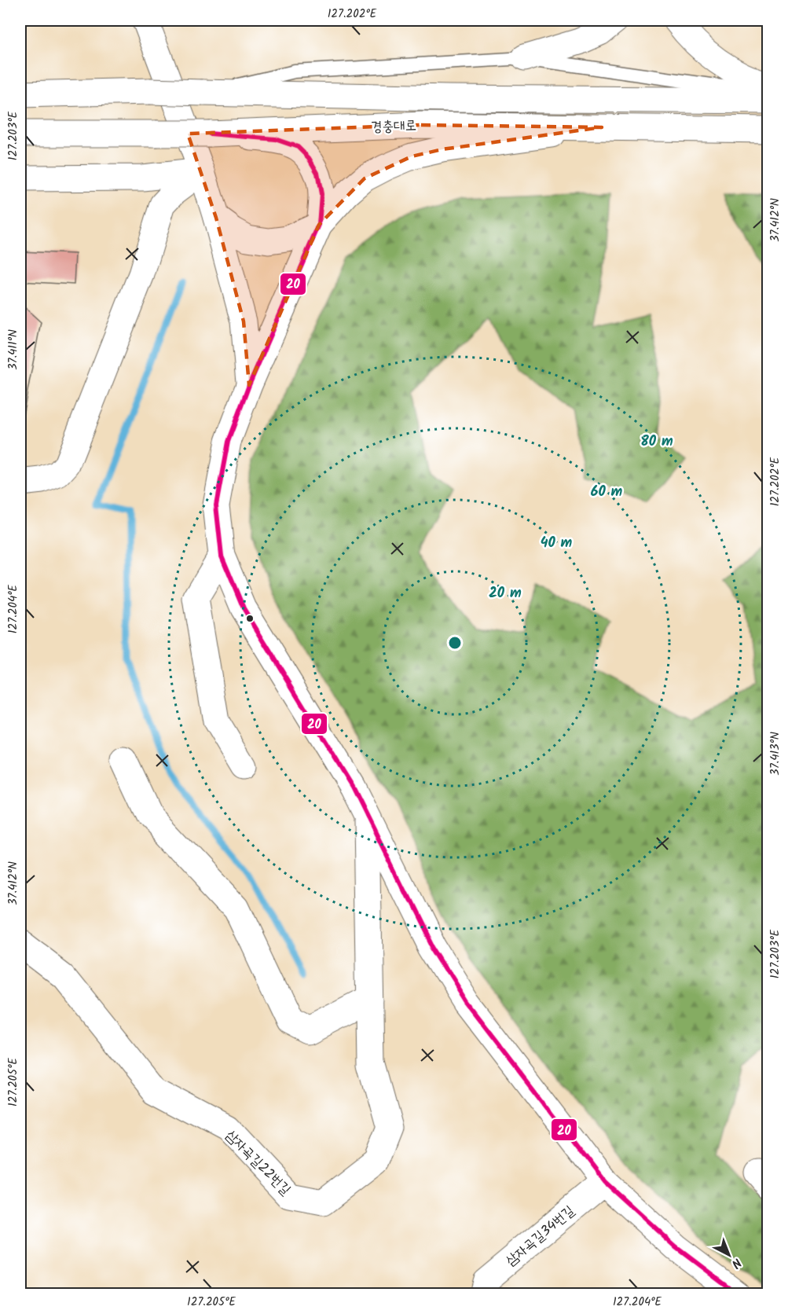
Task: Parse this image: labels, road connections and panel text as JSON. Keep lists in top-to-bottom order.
{
  "streets": {
    "street": ["경충대로", "삼자곡길22번길", "삼자곡길34번길"]
  },
  "lines": ["transit line 20"],
  "north": "bottom right",
  "coordinates": [
    "127.202°E",
    "127.203°E",
    "37.412°N",
    "37.411°N",
    "127.204°E",
    "37.413°N",
    "127.205°E"
  ],
  "rings": [
    "80 m",
    "60 m",
    "40 m",
    "20 m"
  ]
}
